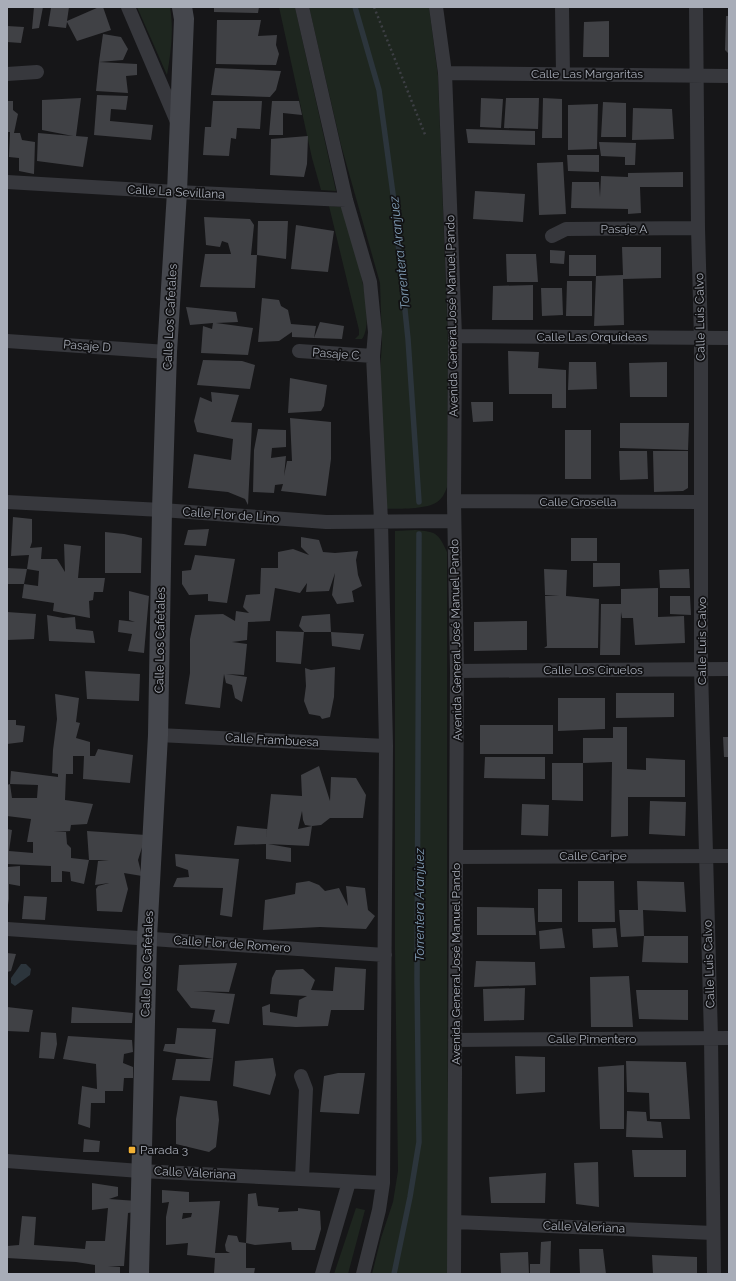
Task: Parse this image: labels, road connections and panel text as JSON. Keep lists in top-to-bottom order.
{
  "streets": {
    "main road": ["Calle Los Cafetales"],
    "street": [
      "Calle Las Margaritas",
      "Calle La Sevillana",
      "Pasaje A",
      "Avenida General José Manuel Pando",
      "Calle Luis Calvo",
      "Calle Las Orquídeas",
      "Pasaje D",
      "Pasaje C",
      "Calle Grosella",
      "Calle Flor de Lino",
      "Calle Los Ciruelos",
      "Calle Frambuesa",
      "Calle Caripe",
      "Calle Flor de Romero",
      "Calle Pimentero",
      "Calle Valeriana"
    ]
  },
  "crossings": [
    ["Calle Las Margaritas", "Avenida General José Manuel Pando"],
    ["Calle Las Margaritas", "Calle Luis Calvo"],
    ["Calle La Sevillana", "Calle Los Cafetales"],
    ["Pasaje A", "Calle Luis Calvo"],
    ["Avenida General José Manuel Pando", "Calle Las Orquídeas"],
    ["Avenida General José Manuel Pando", "Calle Grosella"],
    ["Avenida General José Manuel Pando", "Calle Flor de Lino"],
    ["Avenida General José Manuel Pando", "Calle Los Ciruelos"],
    ["Avenida General José Manuel Pando", "Calle Caripe"],
    ["Avenida General José Manuel Pando", "Calle Pimentero"],
    ["Avenida General José Manuel Pando", "Calle Valeriana"],
    ["Calle Los Cafetales", "Pasaje D"],
    ["Calle Los Cafetales", "Calle Flor de Lino"],
    ["Calle Los Cafetales", "Calle Frambuesa"],
    ["Calle Los Cafetales", "Calle Flor de Romero"],
    ["Calle Los Cafetales", "Calle Valeriana"],
    ["Calle Luis Calvo", "Calle Las Orquídeas"],
    ["Calle Luis Calvo", "Calle Grosella"],
    ["Calle Luis Calvo", "Calle Los Ciruelos"],
    ["Calle Luis Calvo", "Calle Caripe"],
    ["Calle Luis Calvo", "Calle Pimentero"],
    ["Calle Luis Calvo", "Calle Valeriana"]
  ],
  "water": ["Torrentera Aranjuez"],
  "places": {
    "transit": ["Parada 3"]
  }
}
